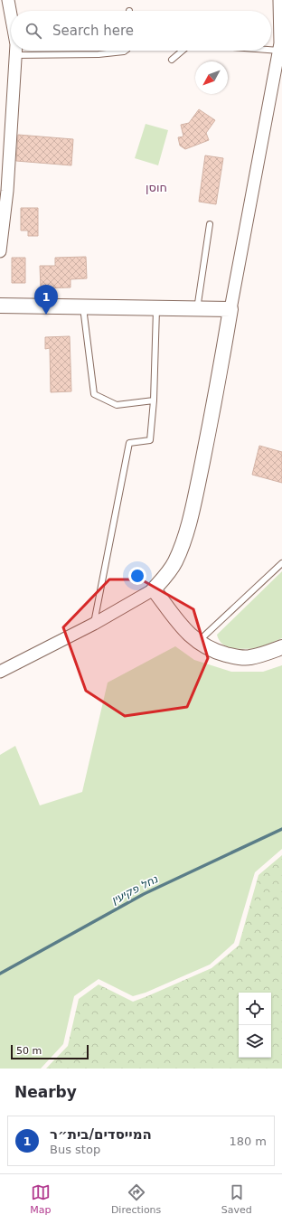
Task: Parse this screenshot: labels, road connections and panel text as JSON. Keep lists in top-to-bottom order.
{
  "districts": ["חוסן"],
  "water": ["נחל פקיעין"],
  "scale_bar": "50 m",
  "north": "bottom left",
  "page": {
    "search": "Search here",
    "pins": "1",
    "scale": "50 m",
    "heading": "Nearby",
    "list": [
      {
        "mark": "1",
        "name": "המייסדים/בית״ר",
        "note": "Bus stop",
        "value": "180 m"
      }
    ],
    "nav": ["Map", "Directions", "Saved"]
  }
}
